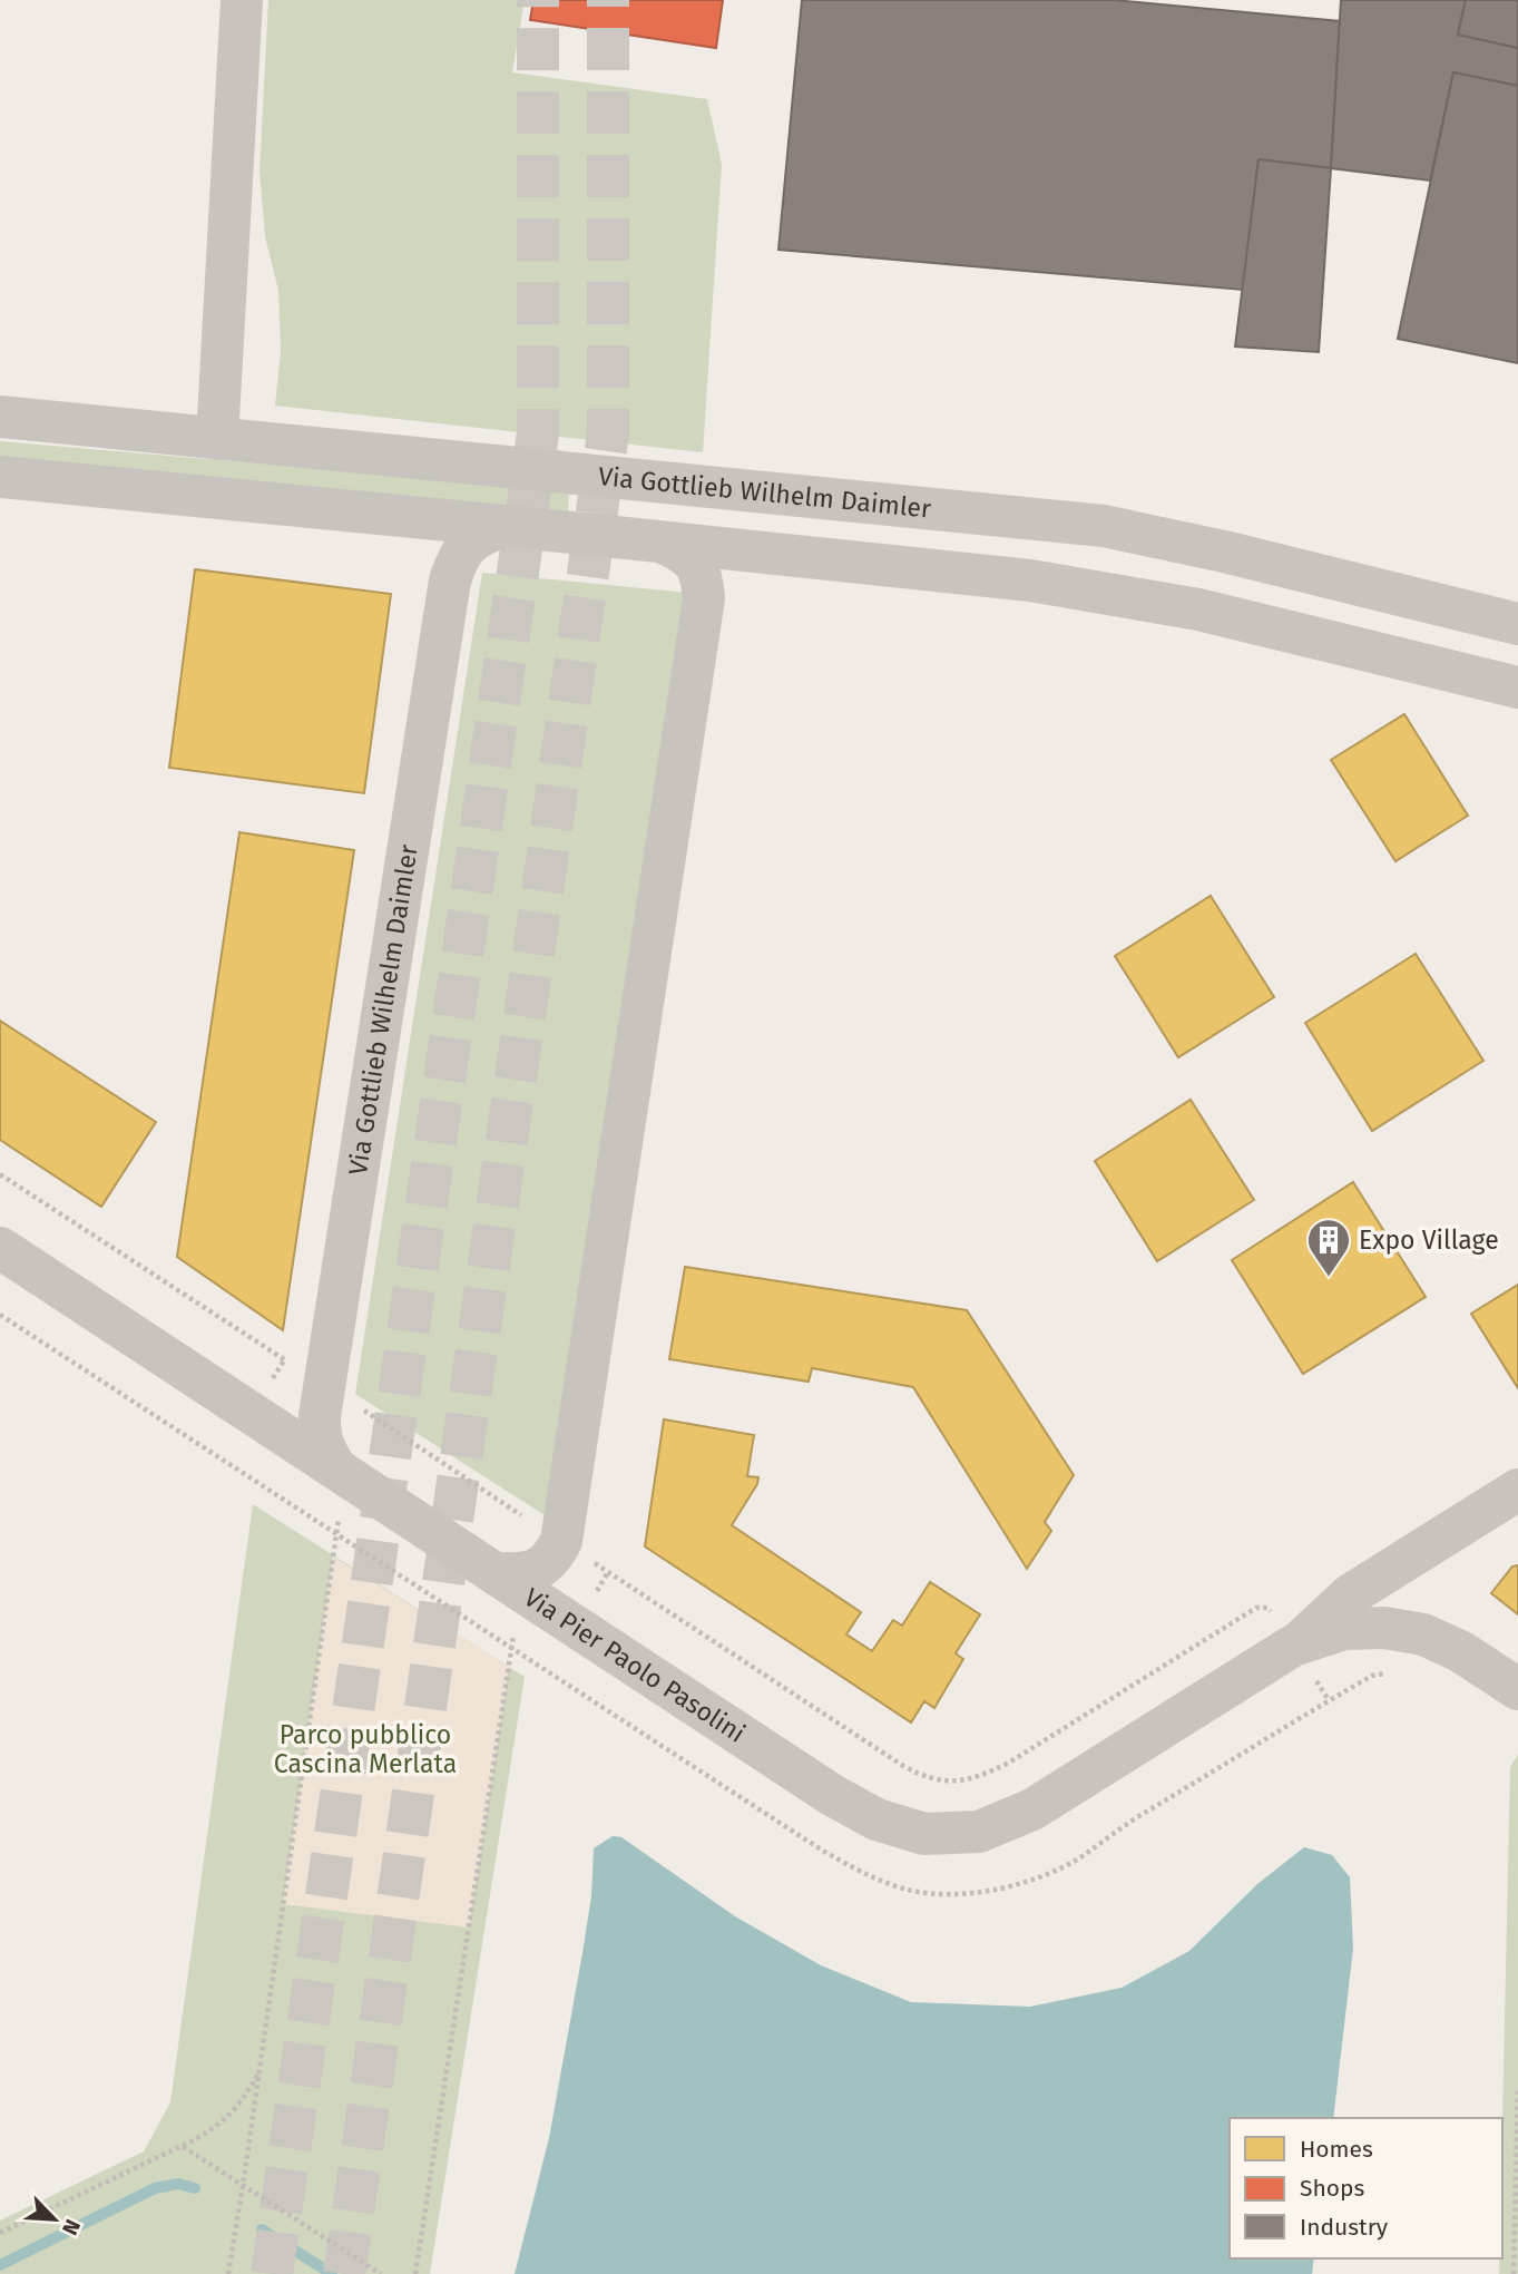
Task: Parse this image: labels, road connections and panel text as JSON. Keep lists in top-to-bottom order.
{
  "streets": {
    "street": ["Via Gottlieb Wilhelm Daimler", "Via Pier Paolo Pasolini"]
  },
  "crossings": [
    ["Via Gottlieb Wilhelm Daimler", "Via Pier Paolo Pasolini"]
  ],
  "parks": ["Parco pubblico Cascina Merlata"],
  "places": {
    "building": ["Expo Village"]
  },
  "legend": ["Homes", "Shops", "Industry"],
  "north": "bottom right"
}
